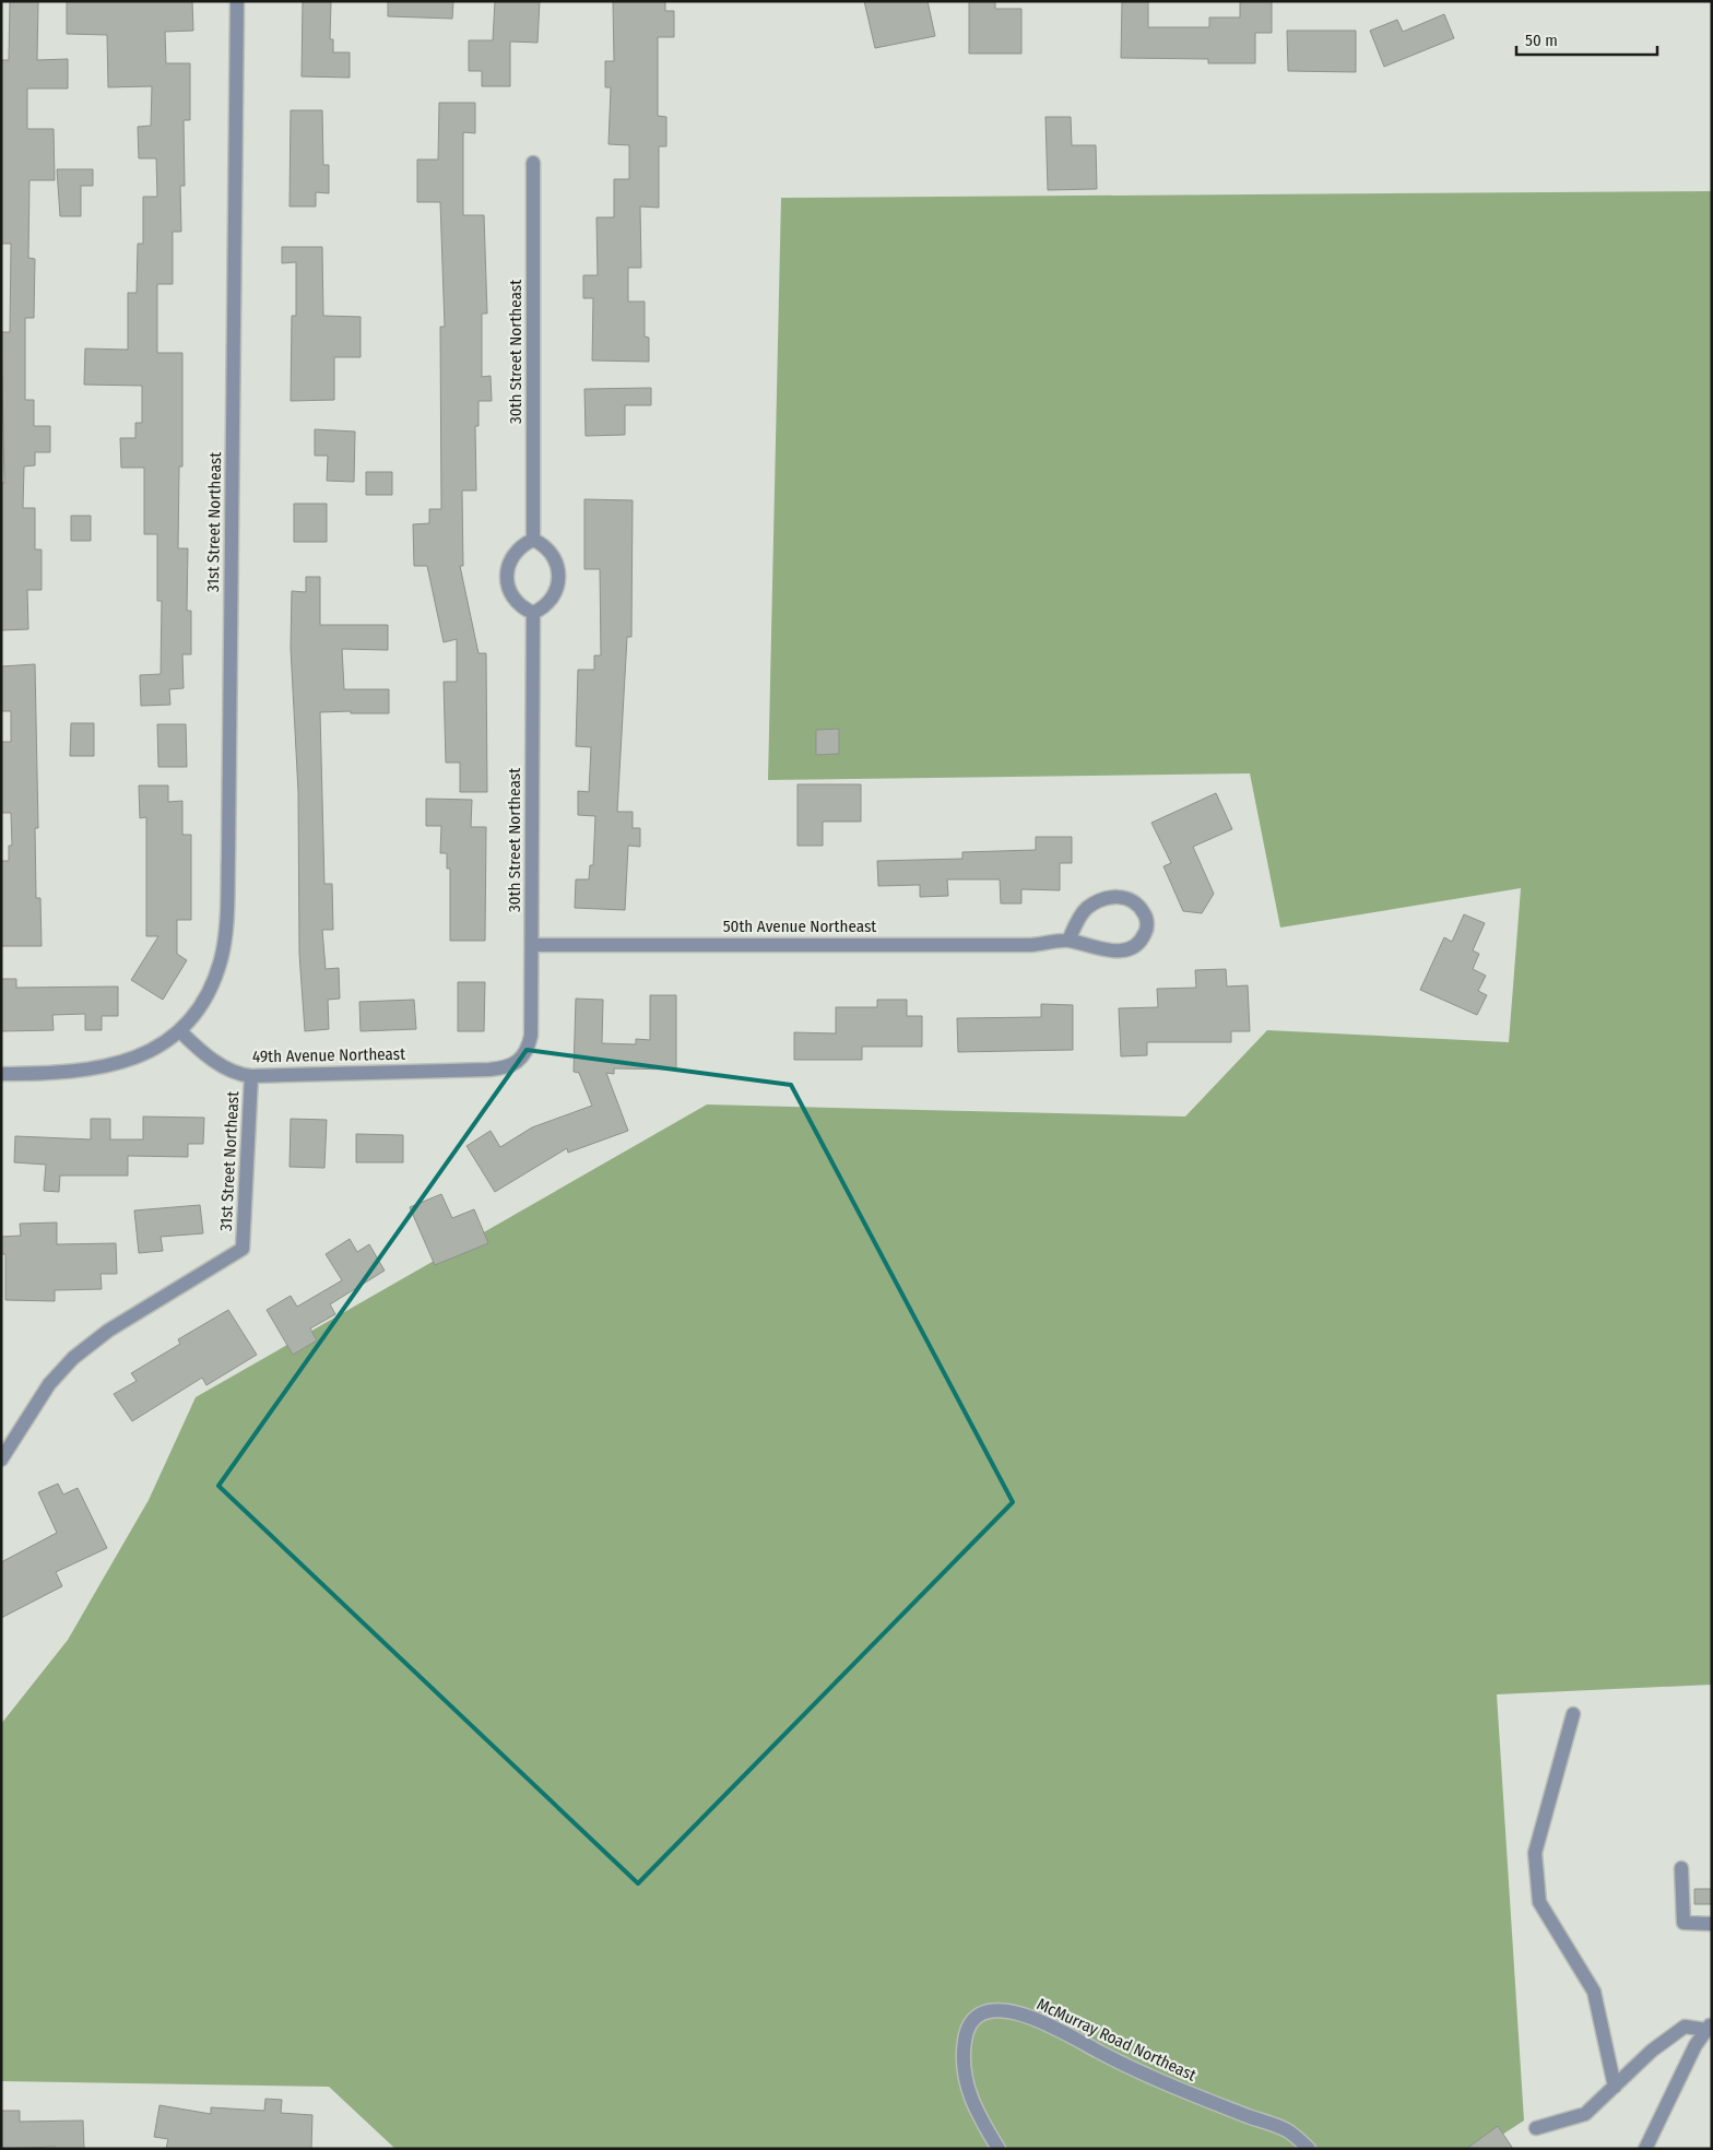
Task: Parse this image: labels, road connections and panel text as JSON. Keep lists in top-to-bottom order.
{
  "streets": {
    "street": [
      "30th Street Northeast",
      "31st Street Northeast",
      "50th Avenue Northeast",
      "49th Avenue Northeast",
      "McMurray Road Northeast"
    ]
  },
  "crossings": [
    ["30th Street Northeast", "50th Avenue Northeast"],
    ["30th Street Northeast", "49th Avenue Northeast"],
    ["31st Street Northeast", "49th Avenue Northeast"]
  ],
  "scale_bar": "50 m"
}
